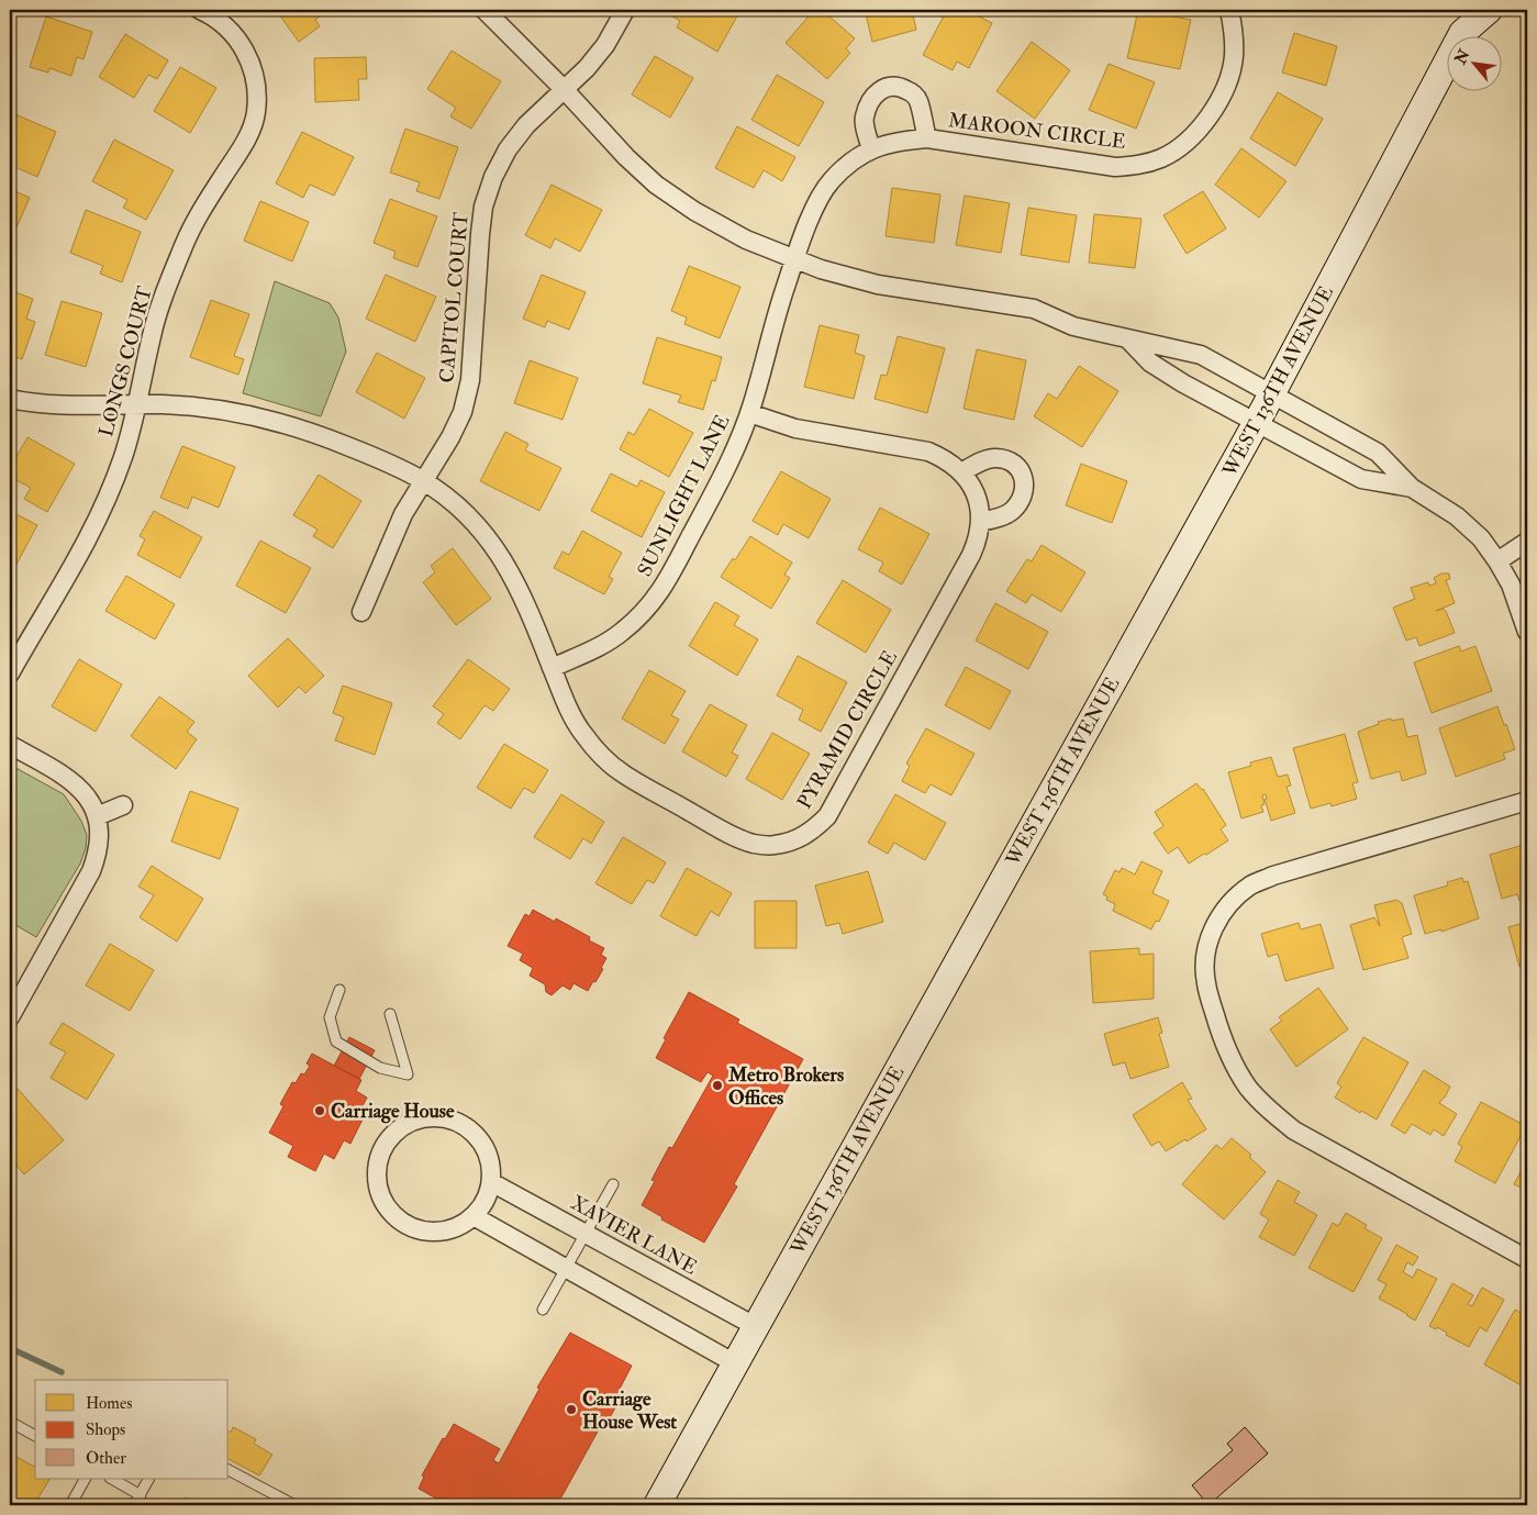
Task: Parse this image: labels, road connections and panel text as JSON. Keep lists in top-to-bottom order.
{
  "streets": {
    "main road": ["WEST 136TH AVENUE"],
    "street": [
      "MAROON CIRCLE",
      "CAPITOL COURT",
      "LONGS COURT",
      "SUNLIGHT LANE",
      "PYRAMID CIRCLE",
      "XAVIER LANE"
    ]
  },
  "crossings": [
    ["MAROON CIRCLE", "SUNLIGHT LANE"],
    ["CAPITOL COURT", "PYRAMID CIRCLE"],
    ["LONGS COURT", "PYRAMID CIRCLE"],
    ["WEST 136TH AVENUE", "XAVIER LANE"],
    ["SUNLIGHT LANE", "PYRAMID CIRCLE"]
  ],
  "places": ["Metro Brokers Offices", "Carriage House", "Carriage House West"],
  "legend": ["Homes", "Shops", "Other"],
  "north": "top left"
}
